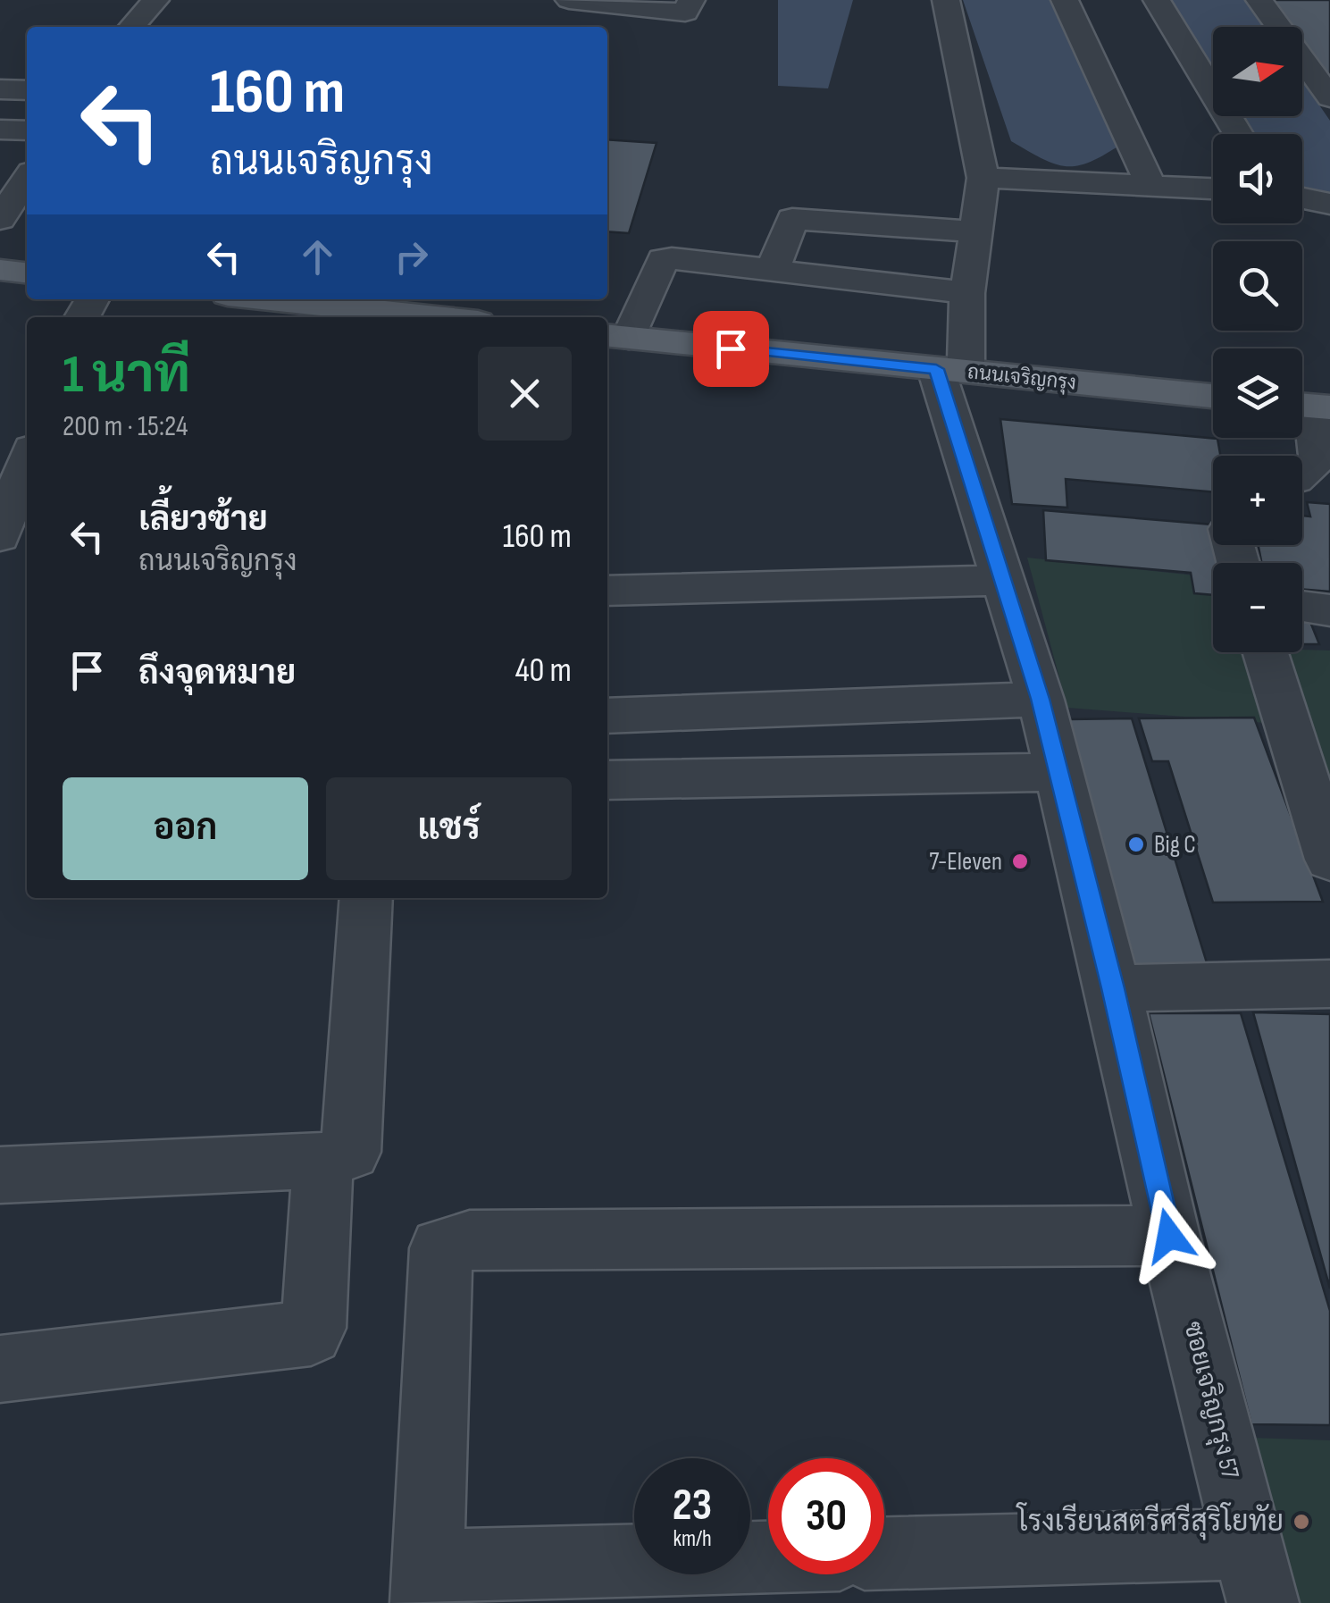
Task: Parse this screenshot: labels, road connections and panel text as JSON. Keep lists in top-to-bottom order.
{
  "streets": {
    "main road": ["ถนนเจริญกรุง"],
    "street": ["ซอยเจริญกรุง 57"]
  },
  "crossings": [
    ["ถนนเจริญกรุง", "ซอยเจริญกรุง 57"]
  ],
  "places": ["Big C", "7-Eleven", "โรงเรียนสตรีศรีสุริโยทัย"],
  "north": "right",
  "page": {
    "map_buttons": ["+", "−"],
    "turn": ["160 m", "ถนนเจริญกรุง"],
    "heading": ["1 นาที", "200 m · 15:24"],
    "list": [
      {
        "name": "เลี้ยวซ้าย",
        "note": "ถนนเจริญกรุง",
        "value": "160 m"
      },
      {
        "name": "ถึงจุดหมาย",
        "value": "40 m"
      }
    ],
    "buttons": ["ออก", "แชร์"],
    "speed": "23 km/h",
    "limit": "30"
  }
}
